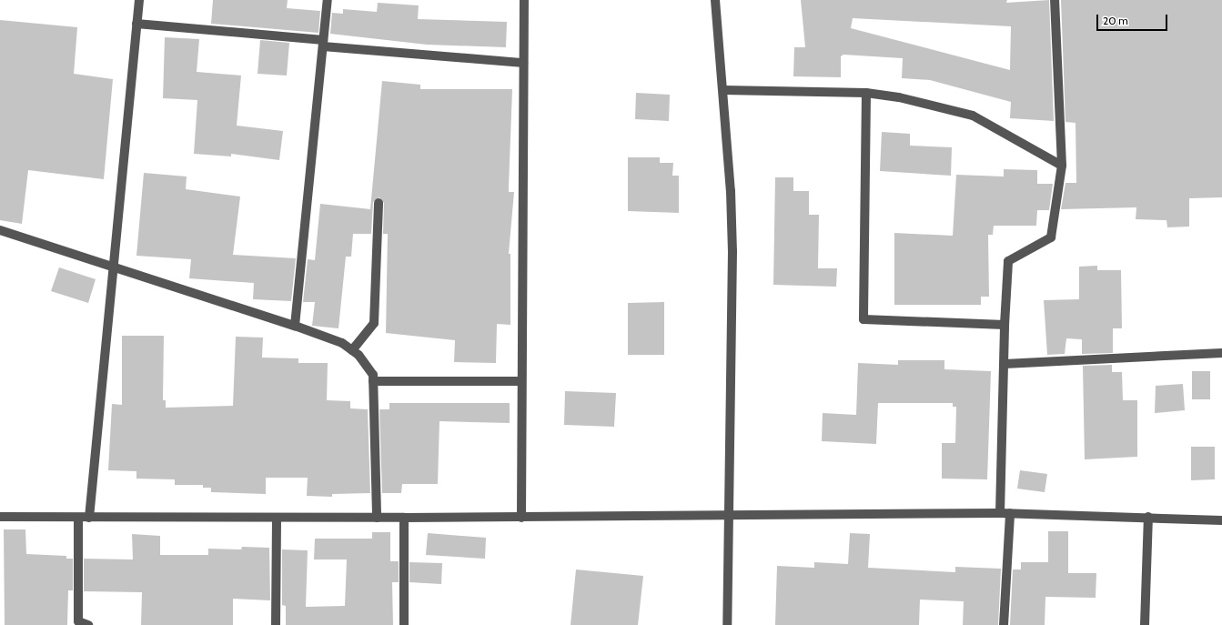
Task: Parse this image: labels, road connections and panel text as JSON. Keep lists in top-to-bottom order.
{
  "scale_bar": "20 m"
}
